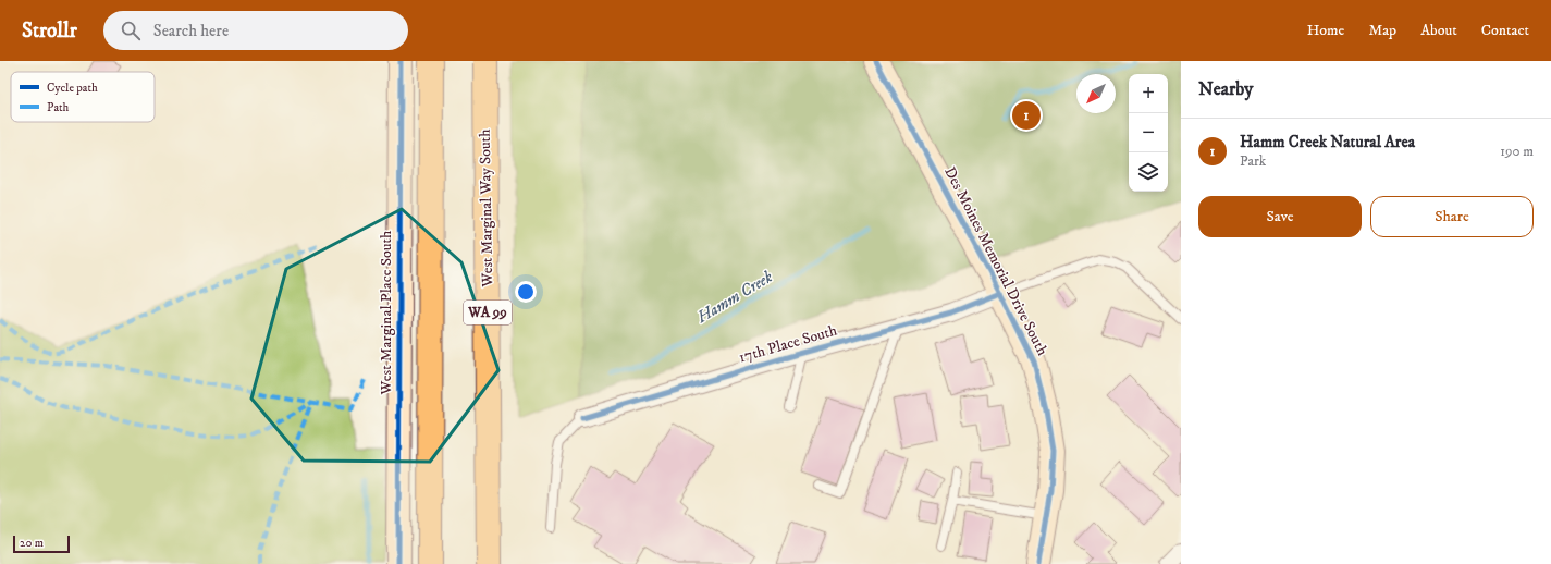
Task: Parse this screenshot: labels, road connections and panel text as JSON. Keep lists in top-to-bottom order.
{
  "streets": {
    "highway": ["West Marginal Way South", "WA 99"],
    "main road": ["Des Moines Memorial Drive South", "West Marginal Place South"],
    "street": ["17th Place South"]
  },
  "crossings": [
    ["Des Moines Memorial Drive South", "17th Place South"]
  ],
  "water": ["Hamm Creek"],
  "legend": ["Cycle path", "Path"],
  "scale_bar": "20 m",
  "north": "bottom left",
  "page": {
    "header": "Strollr",
    "search": "Search here",
    "nav": [
      "Home",
      "Map",
      "About",
      "Contact"
    ],
    "heading": "Nearby",
    "map_buttons": ["+", "−"],
    "pins": "1",
    "list": [
      {
        "mark": "1",
        "name": "Hamm Creek Natural Area",
        "note": "Park",
        "value": "190 m"
      }
    ],
    "buttons": ["Save", "Share"],
    "scale": "20 m"
  }
}
